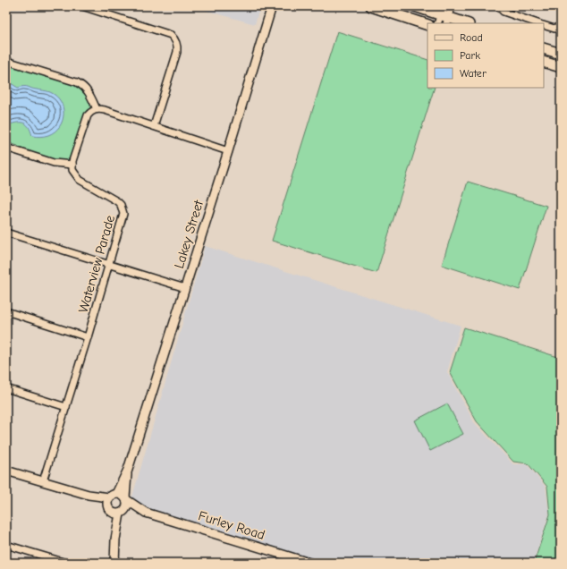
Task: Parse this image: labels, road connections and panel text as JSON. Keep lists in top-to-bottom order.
{
  "streets": {
    "street": ["Lakey Street", "Waterview Parade", "Furley Road"]
  },
  "crossings": [
    ["Lakey Street", "Furley Road"],
    ["Waterview Parade", "Furley Road"]
  ],
  "legend": ["Road", "Park", "Water"]
}
